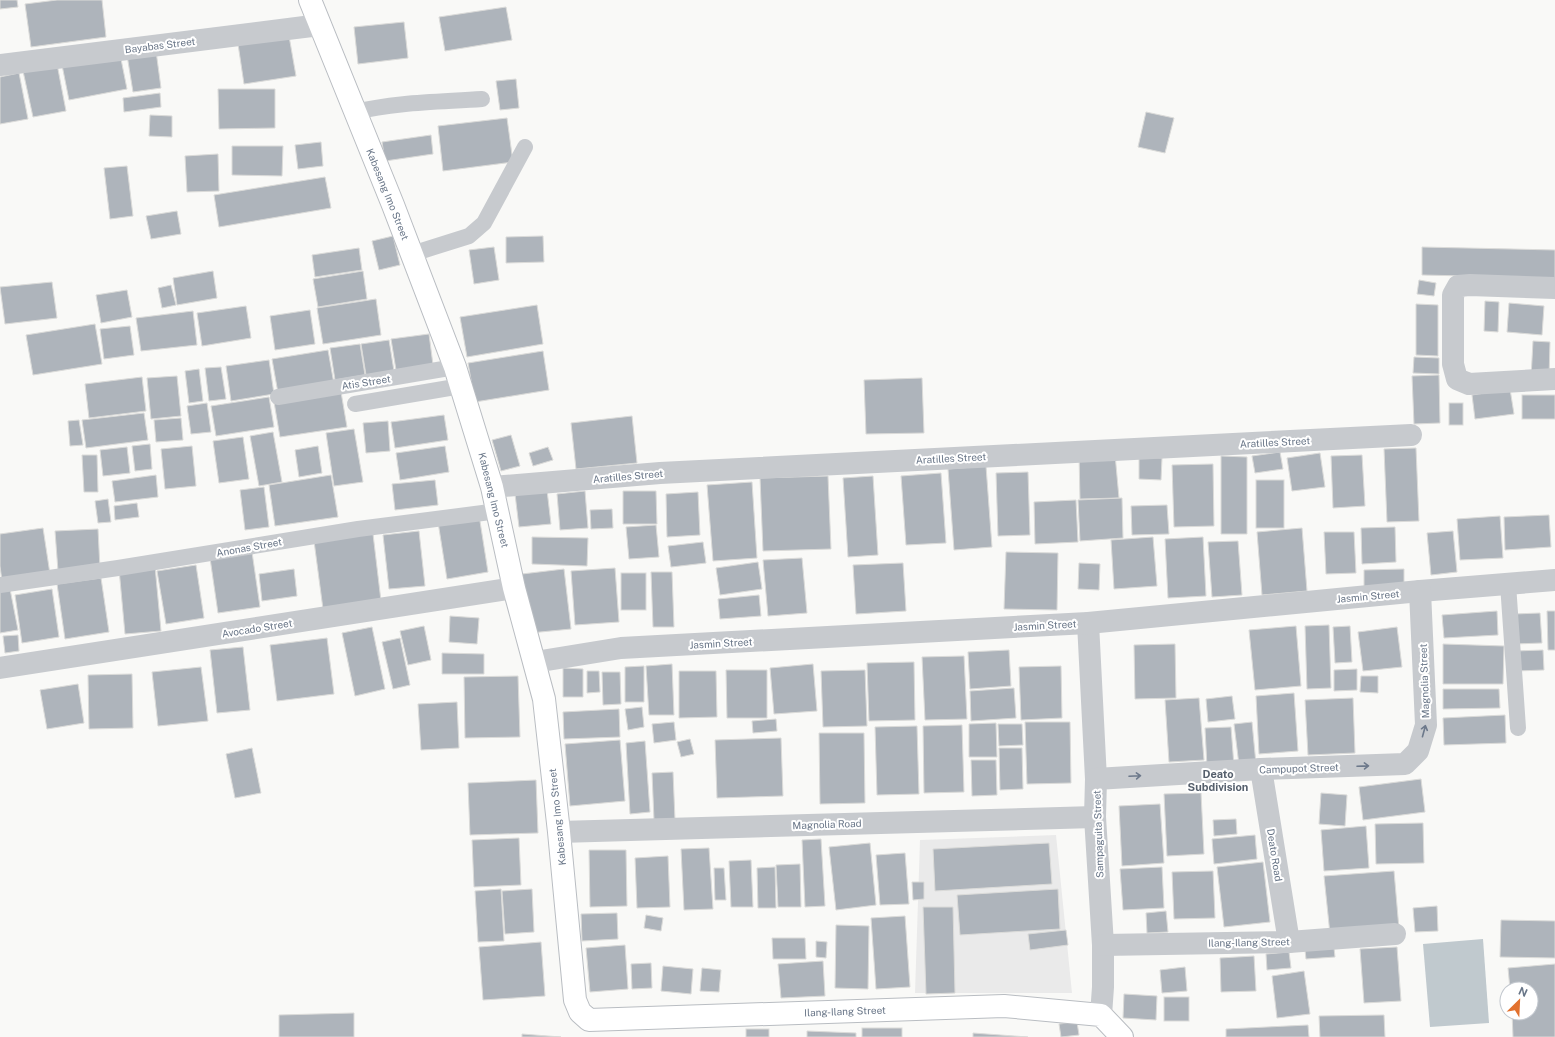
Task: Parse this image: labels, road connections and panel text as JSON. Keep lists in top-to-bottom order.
{
  "streets": {
    "main road": ["Kabesang Imo Street", "Ilang-Ilang Street"],
    "street": [
      "Bayabas Street",
      "Aratilles Street",
      "Jasmin Street",
      "Avocado Street",
      "Magnolia Street",
      "Campupot Street",
      "Magnolia Road",
      "Sampaguita Street",
      "Deato Road"
    ],
    "lane": ["Atis Street", "Anonas Street"]
  },
  "crossings": [
    ["Bayabas Street", "Kabesang Imo Street"],
    ["Kabesang Imo Street", "Atis Street"],
    ["Kabesang Imo Street", "Aratilles Street"],
    ["Kabesang Imo Street", "Anonas Street"],
    ["Kabesang Imo Street", "Jasmin Street"],
    ["Kabesang Imo Street", "Avocado Street"],
    ["Kabesang Imo Street", "Magnolia Road"],
    ["Kabesang Imo Street", "Ilang-Ilang Street"],
    ["Jasmin Street", "Magnolia Street"],
    ["Jasmin Street", "Sampaguita Street"],
    ["Magnolia Street", "Campupot Street"],
    ["Campupot Street", "Sampaguita Street"],
    ["Campupot Street", "Deato Road"],
    ["Magnolia Road", "Sampaguita Street"],
    ["Sampaguita Street", "Ilang-Ilang Street"],
    ["Deato Road", "Ilang-Ilang Street"]
  ],
  "one_way": ["Magnolia Street", "Campupot Street"],
  "districts": ["Deato Subdivision"],
  "north": "top right"
}
